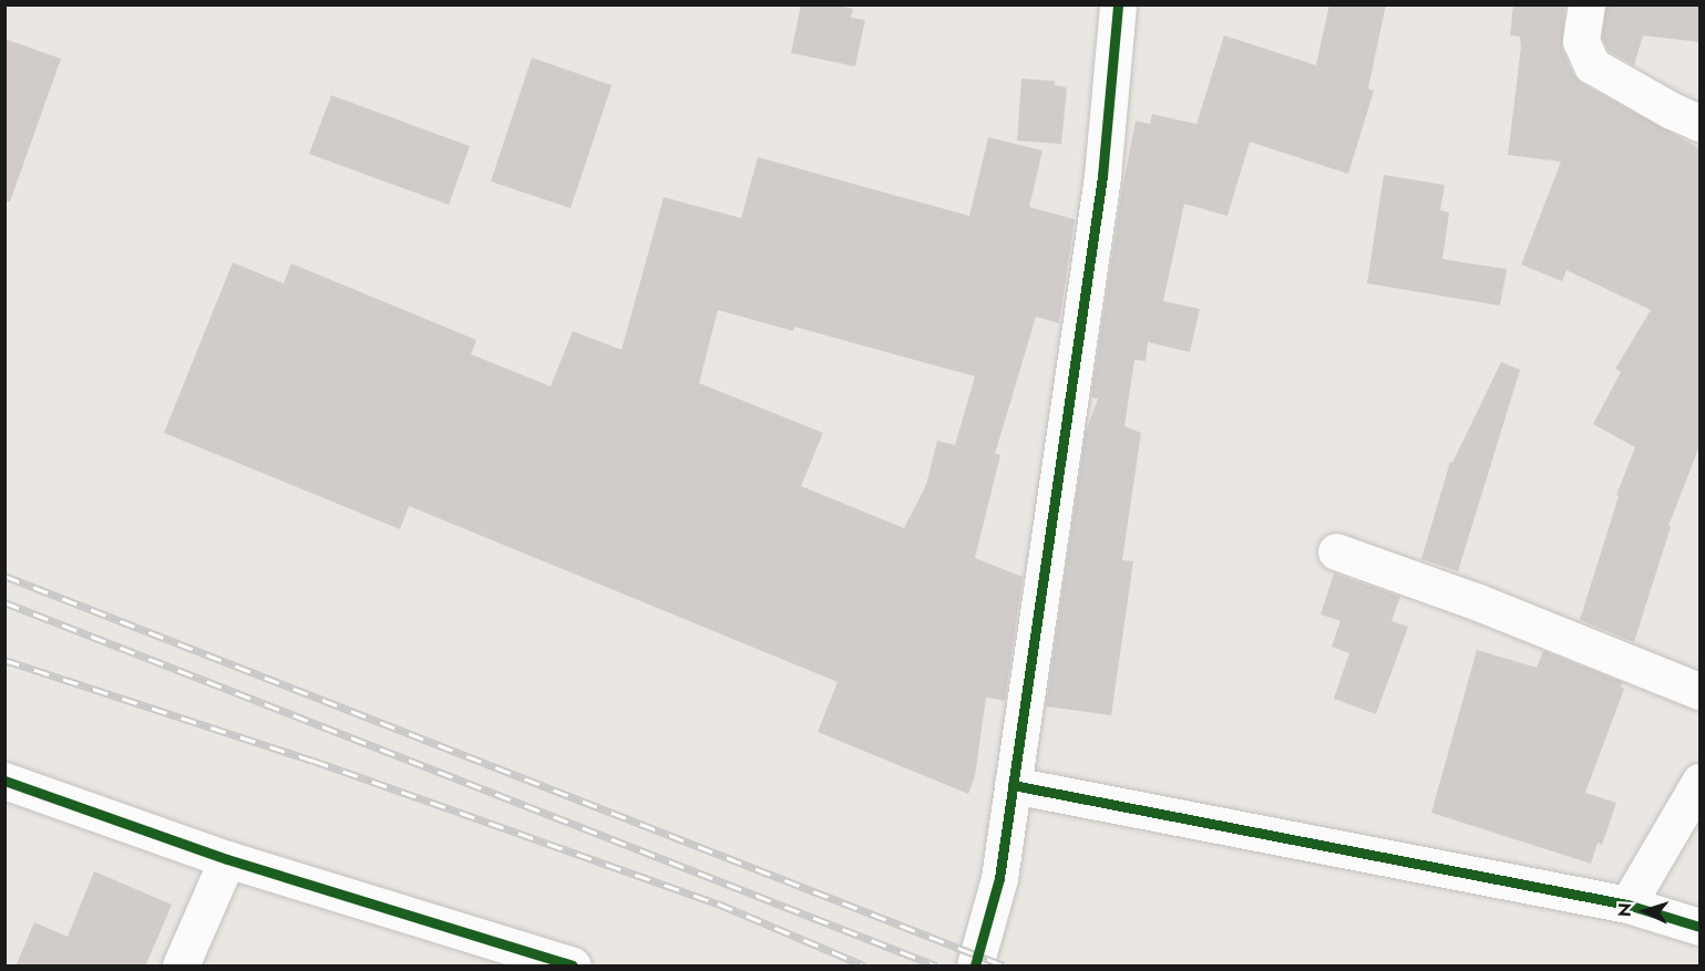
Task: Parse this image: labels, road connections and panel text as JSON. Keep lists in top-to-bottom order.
{
  "north": "left"
}
